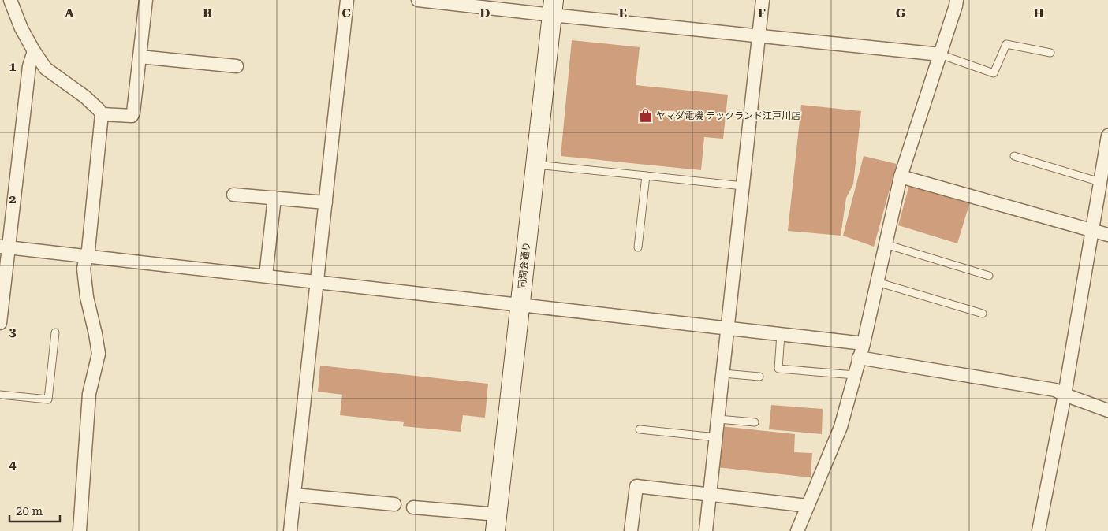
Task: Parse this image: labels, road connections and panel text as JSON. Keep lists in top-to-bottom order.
{
  "streets": {
    "street": ["同潤会通り"]
  },
  "places": {
    "shop": ["ヤマダ電機 テックランド江戸川店"]
  },
  "scale_bar": "20 m",
  "grid": {
    "columns": [
      "A",
      "B",
      "C",
      "D",
      "E",
      "F",
      "G",
      "H"
    ],
    "rows": [
      "1",
      "2",
      "3",
      "4"
    ]
  }
}
